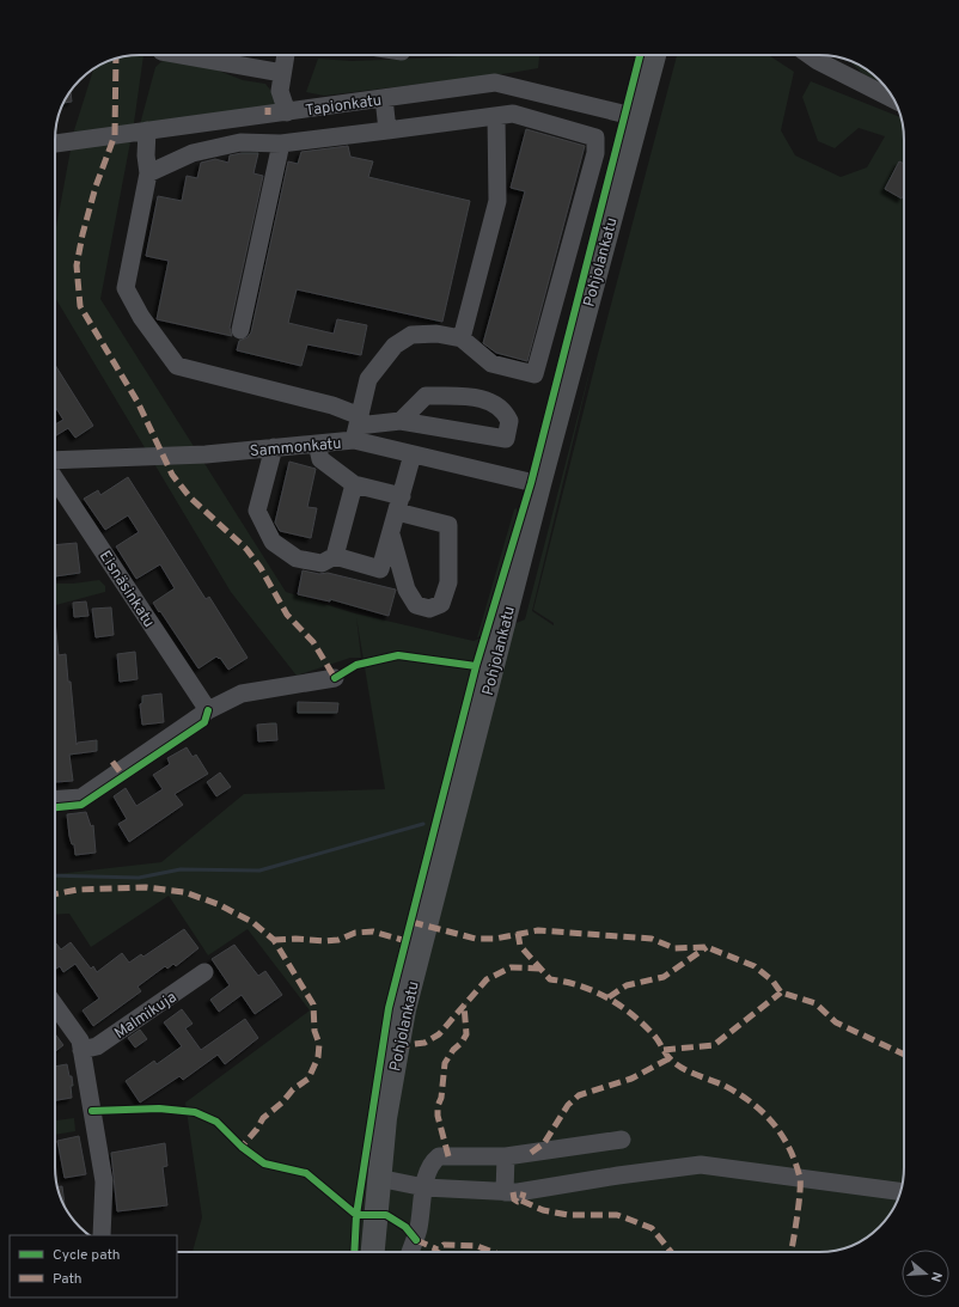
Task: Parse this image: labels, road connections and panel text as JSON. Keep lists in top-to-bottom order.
{
  "streets": {
    "main road": ["Pohjolankatu"],
    "street": [
      "Tapionkatu",
      "Sammonkatu",
      "Eisnäsinkatu",
      "Malmikuja"
    ]
  },
  "crossings": [
    ["Tapionkatu", "Pohjolankatu"],
    ["Pohjolankatu", "Sammonkatu"]
  ],
  "legend": ["Cycle path", "Path"],
  "north": "right"
}
